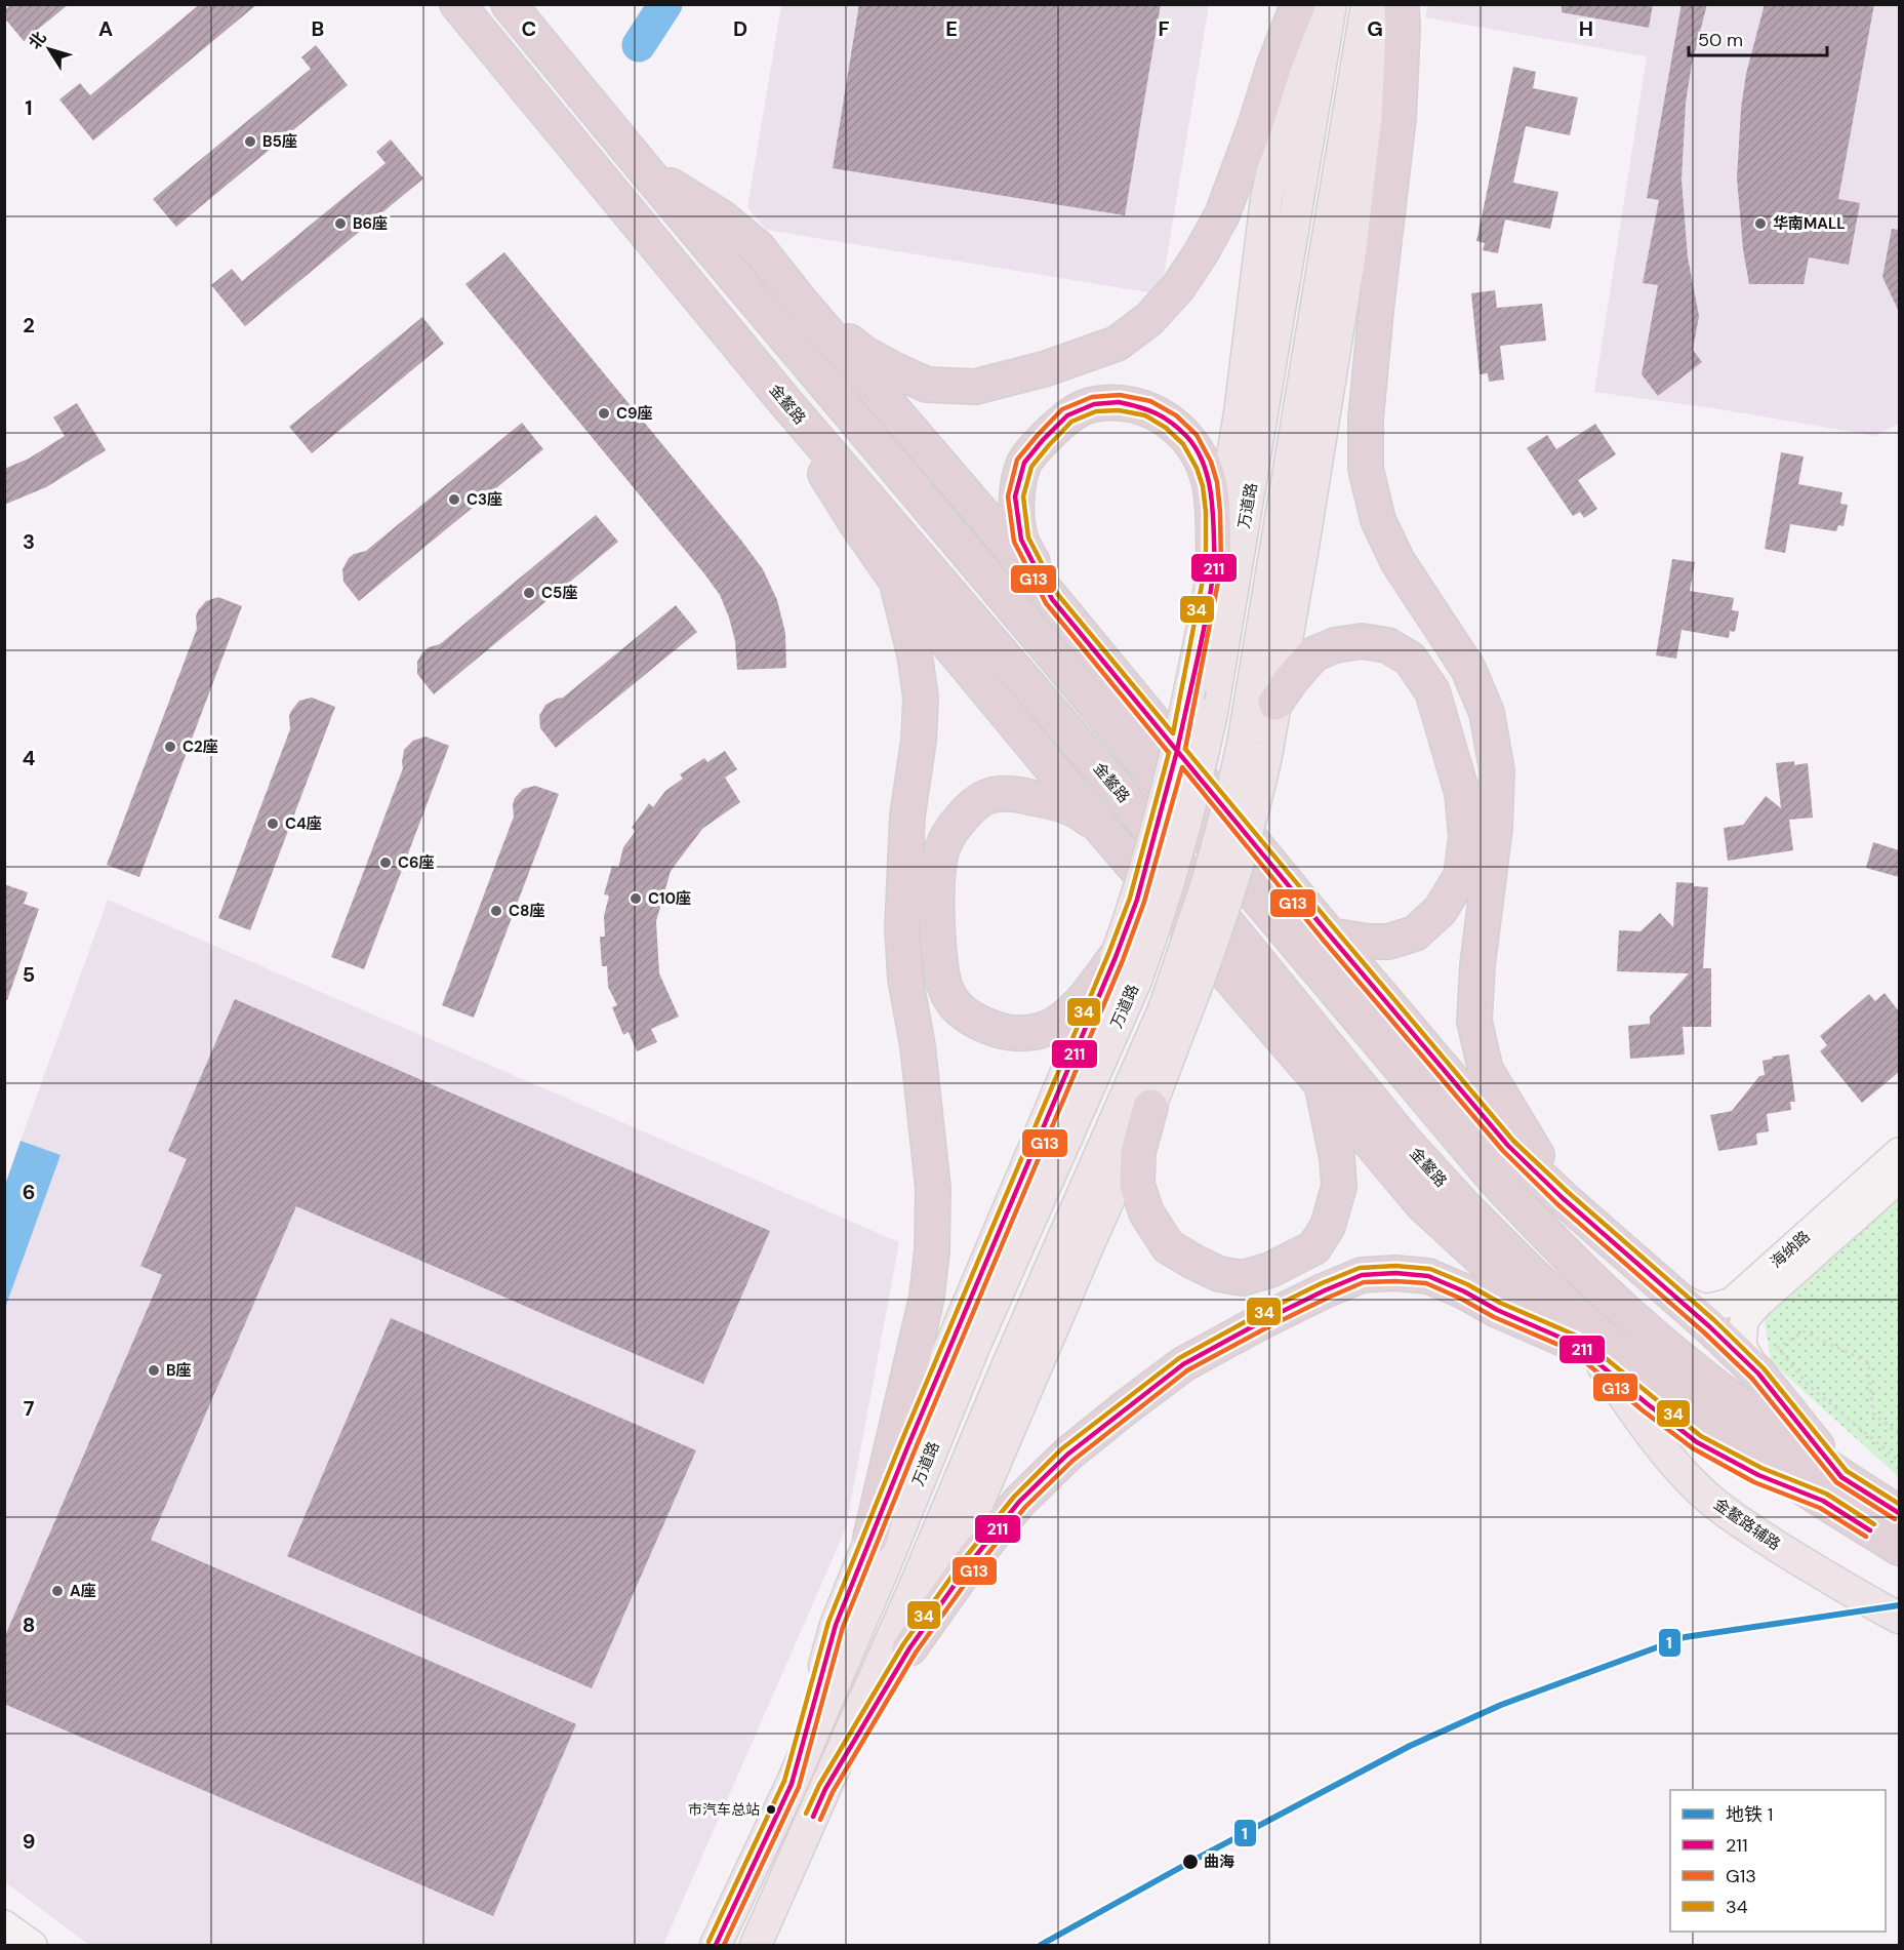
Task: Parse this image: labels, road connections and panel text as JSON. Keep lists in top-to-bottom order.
{
  "streets": {
    "highway": ["金鳌路"],
    "main road": ["万道路", "金鳌路辅路"],
    "street": ["海纳路"]
  },
  "places": [
    "B5座",
    "B6座",
    "华南MALL",
    "C9座",
    "C3座",
    "C5座",
    "C2座",
    "C4座",
    "C6座",
    "C10座",
    "C8座",
    "B座",
    "A座",
    "市汽车总站",
    "曲海"
  ],
  "lines": [
    "transit line G13",
    "transit line 211",
    "transit line 34",
    "metro line 1"
  ],
  "legend": [
    "地铁 1",
    "211",
    "G13",
    "34"
  ],
  "scale_bar": "50 m",
  "north": "top left",
  "grid": {
    "columns": [
      "A",
      "B",
      "C",
      "D",
      "E",
      "F",
      "G",
      "H"
    ],
    "rows": [
      "1",
      "2",
      "3",
      "4",
      "5",
      "6",
      "7",
      "8",
      "9"
    ]
  }
}
